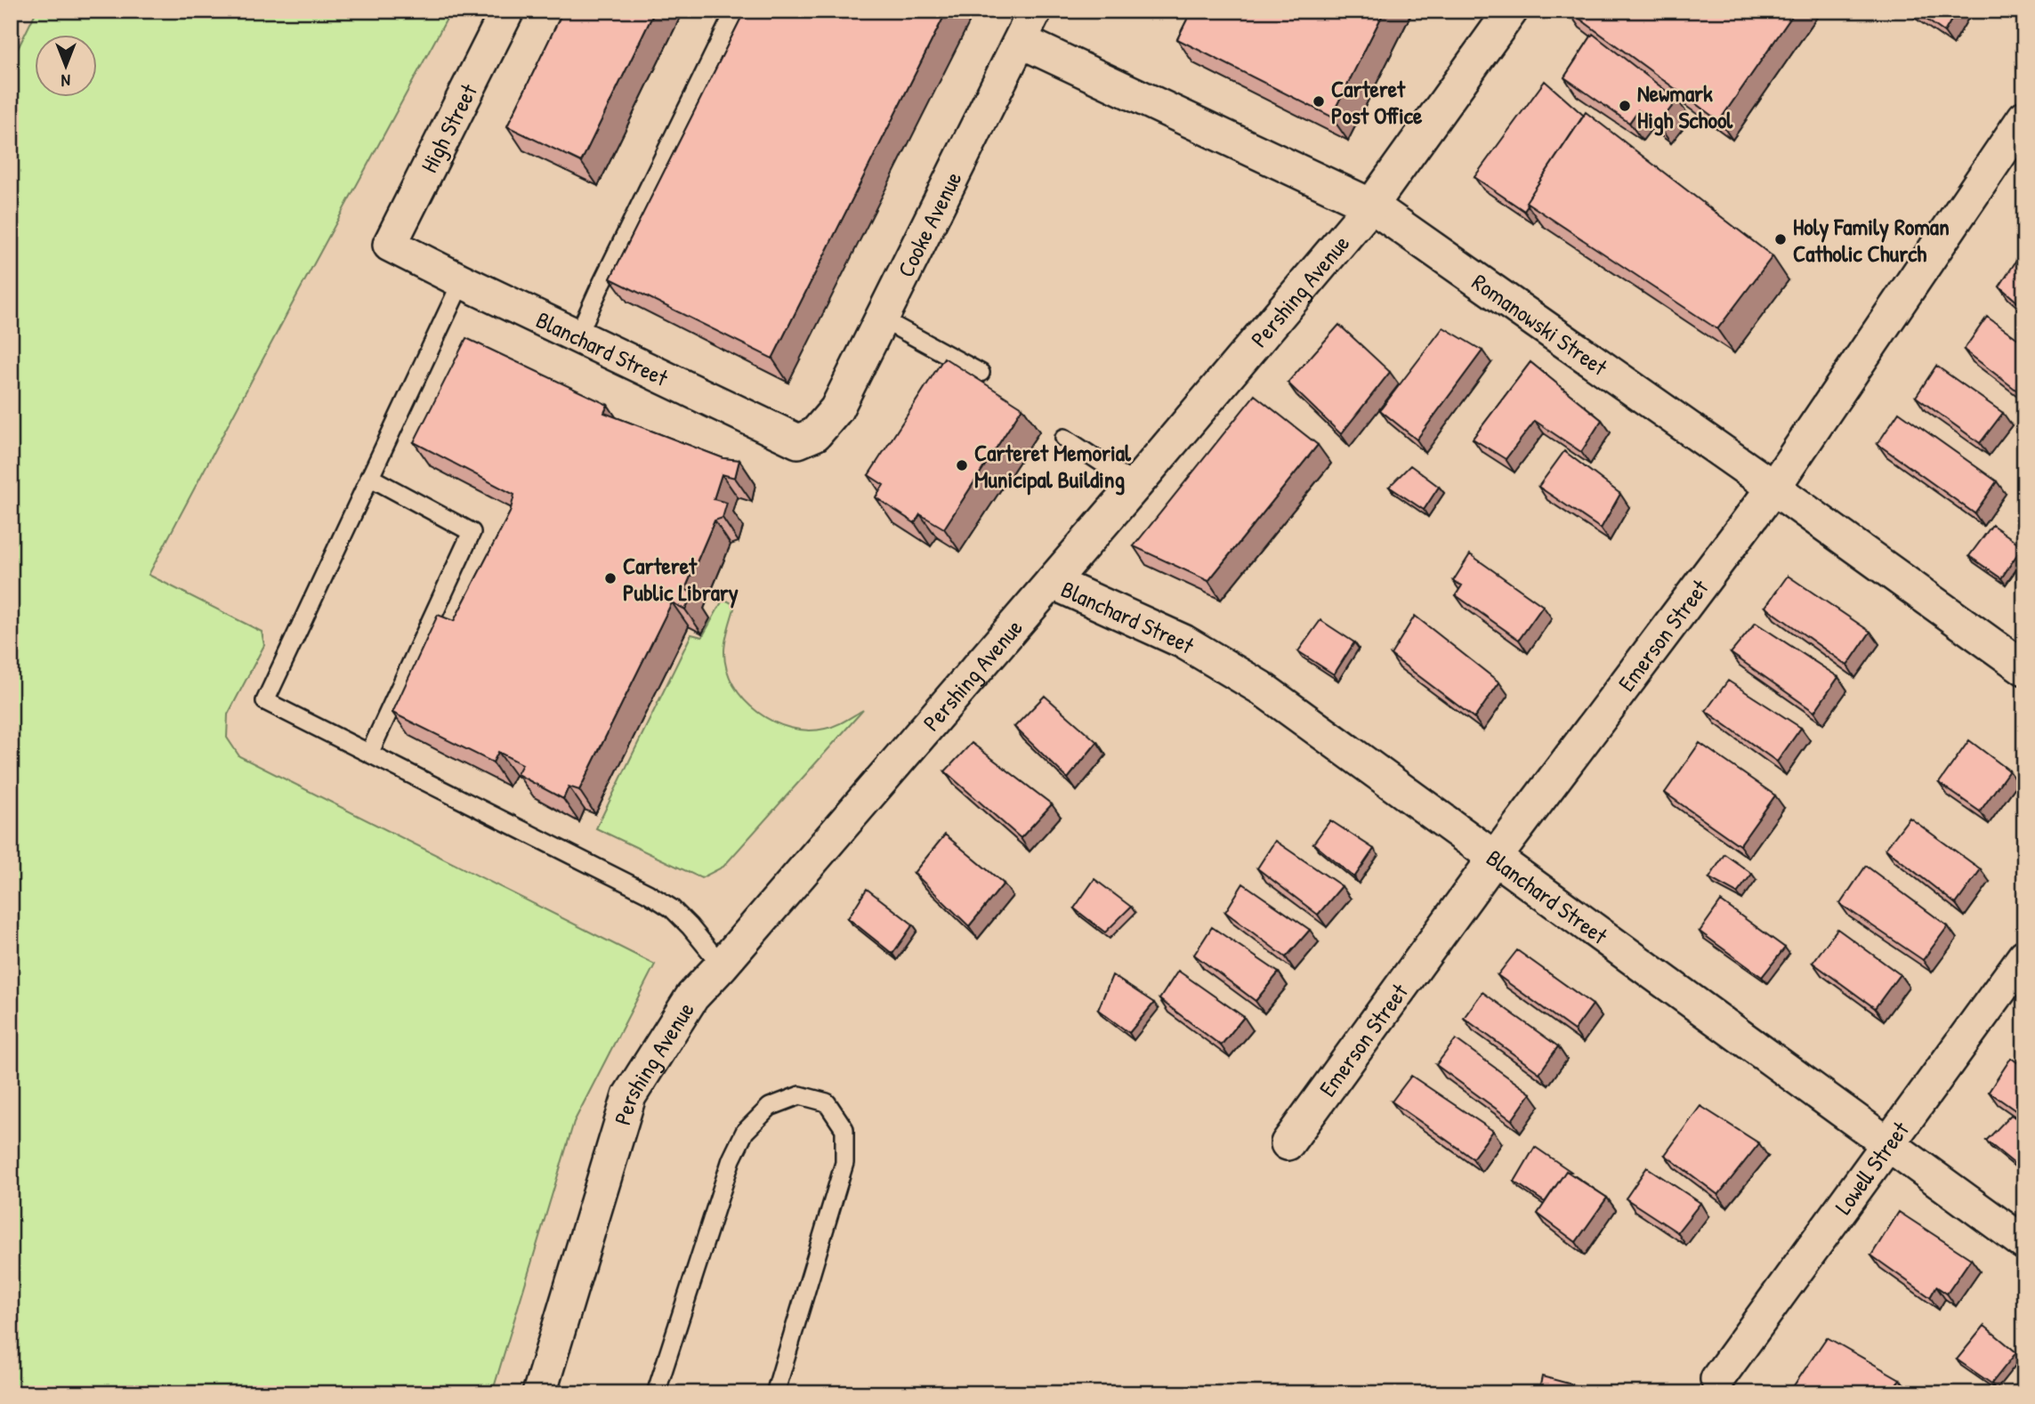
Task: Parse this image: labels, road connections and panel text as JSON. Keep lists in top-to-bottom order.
{
  "streets": {
    "street": [
      "High Street",
      "Cooke Avenue",
      "Pershing Avenue",
      "Romanowski Street",
      "Blanchard Street",
      "Emerson Street",
      "Lowell Street"
    ]
  },
  "crossings": [
    ["High Street", "Blanchard Street"],
    ["Cooke Avenue", "Romanowski Street"],
    ["Cooke Avenue", "Blanchard Street"],
    ["Pershing Avenue", "Romanowski Street"],
    ["Pershing Avenue", "Blanchard Street"],
    ["Romanowski Street", "Emerson Street"],
    ["Blanchard Street", "Emerson Street"],
    ["Blanchard Street", "Lowell Street"]
  ],
  "places": [
    "Carteret Post Office",
    "Newmark High School",
    "Holy Family Roman Catholic Church",
    "Carteret Memorial Municipal Building",
    "Carteret Public Library"
  ],
  "north": "bottom"
}
